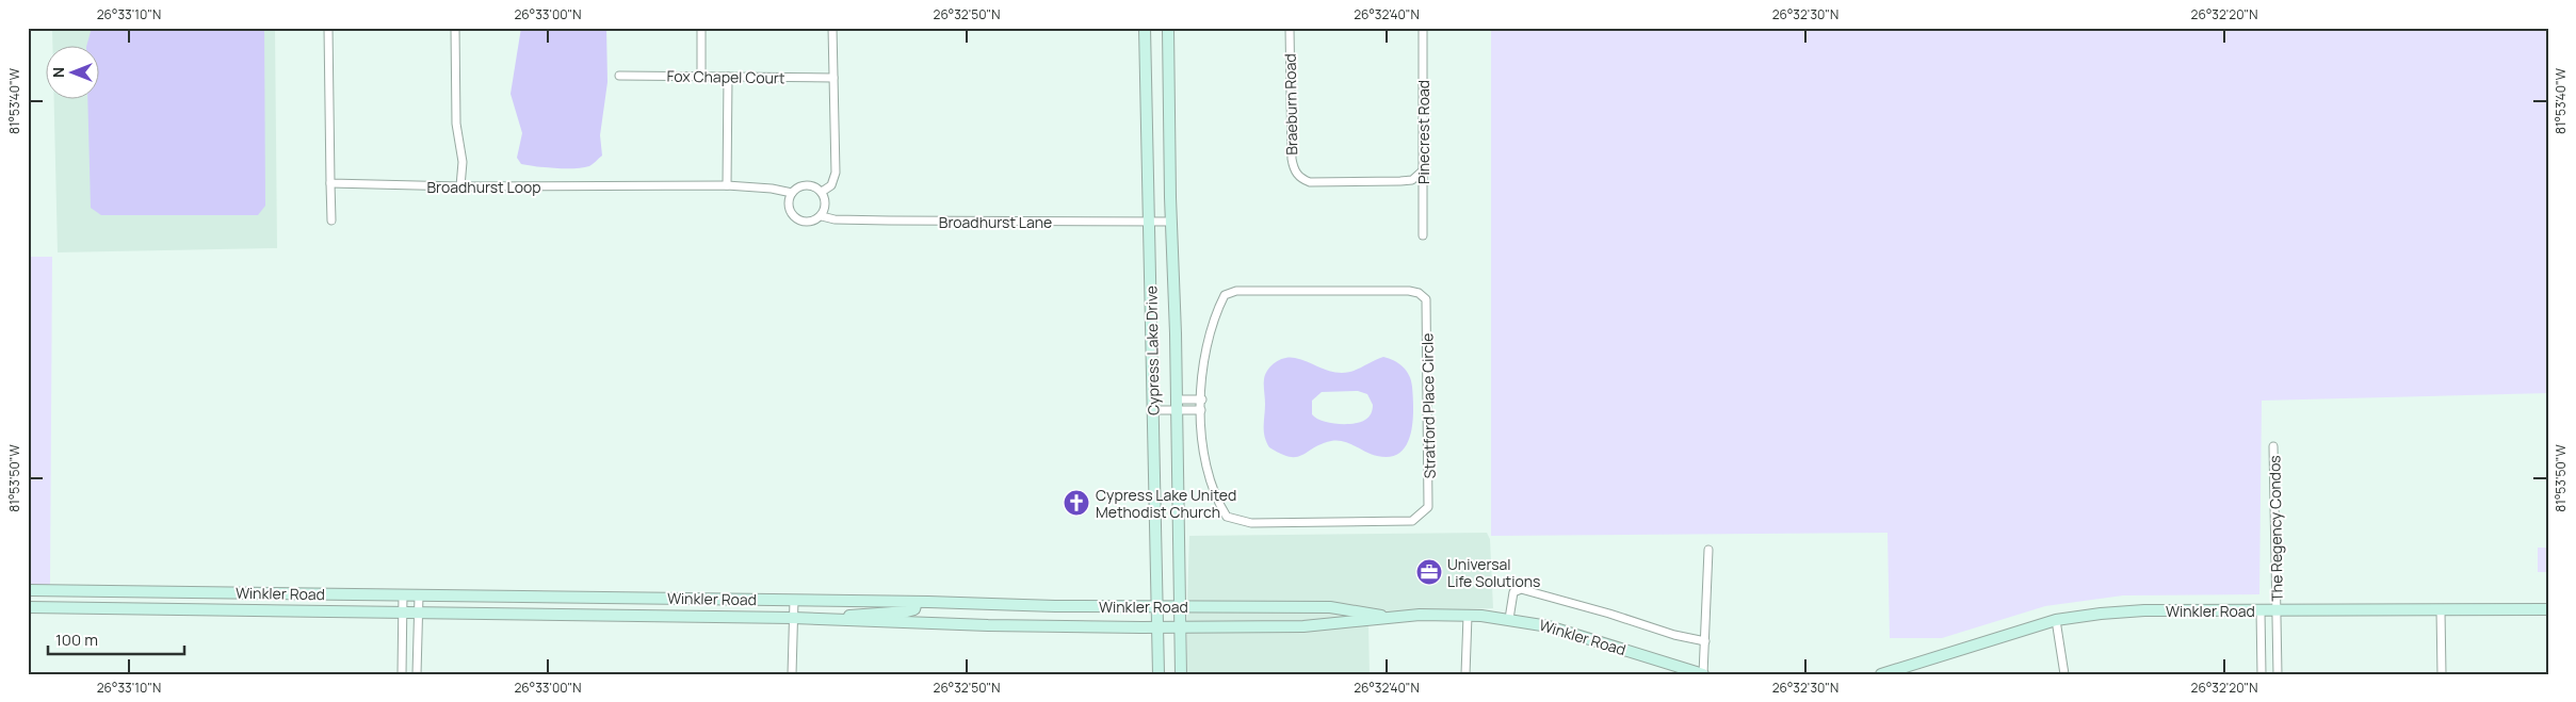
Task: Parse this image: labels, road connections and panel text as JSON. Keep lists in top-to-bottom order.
{
  "streets": {
    "street": [
      "Fox Chapel Court",
      "Braeburn Road",
      "Pinecrest Road",
      "Broadhurst Loop",
      "Broadhurst Lane",
      "Cypress Lake Drive",
      "Stratford Place Circle",
      "The Regency Condos",
      "Winkler Road"
    ]
  },
  "crossings": [
    ["Braeburn Road", "Pinecrest Road"],
    ["Broadhurst Loop", "Broadhurst Lane"],
    ["Broadhurst Lane", "Cypress Lake Drive"],
    ["Cypress Lake Drive", "Winkler Road"],
    ["The Regency Condos", "Winkler Road"]
  ],
  "places": {
    "church": ["Cypress Lake United Methodist Church"],
    "office": ["Universal Life Solutions"]
  },
  "scale_bar": "100 m",
  "north": "left",
  "coordinates": [
    "26°33'10\"N",
    "26°33'00\"N",
    "26°32'50\"N",
    "26°32'40\"N",
    "26°32'30\"N",
    "26°32'20\"N",
    "81°53'40\"W",
    "81°53'50\"W"
  ]
}
